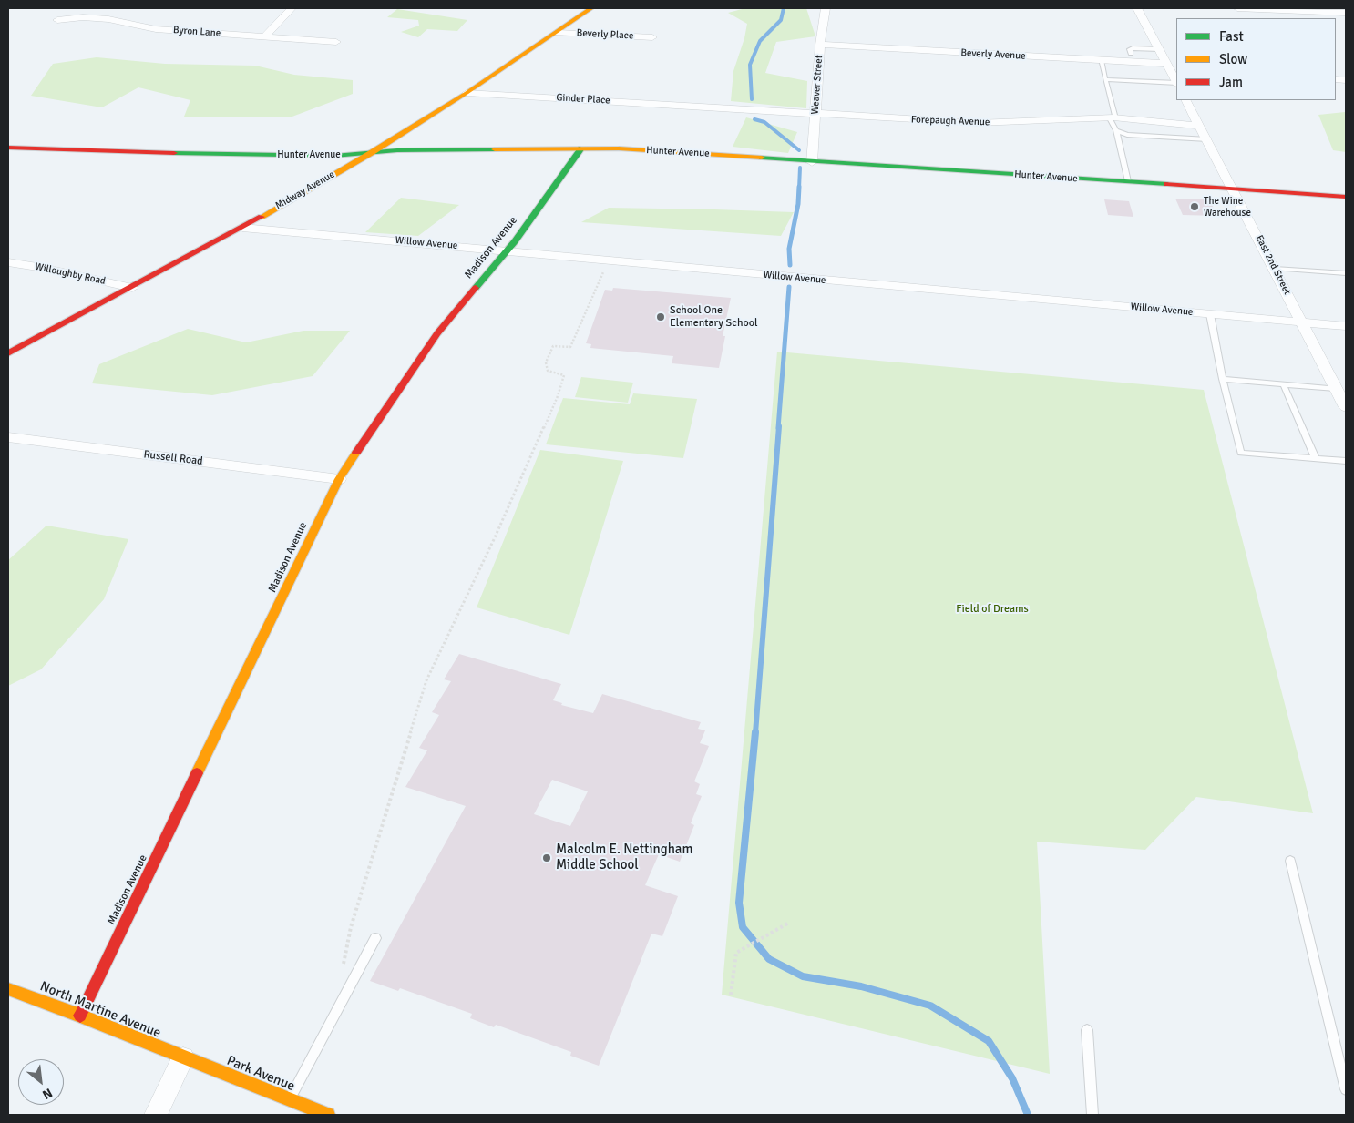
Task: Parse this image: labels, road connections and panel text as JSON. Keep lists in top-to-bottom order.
{
  "streets": {
    "street": [
      "Byron Lane",
      "Beverly Place",
      "Beverly Avenue",
      "Weaver Street",
      "Ginder Place",
      "Forepaugh Avenue",
      "Hunter Avenue",
      "Midway Avenue",
      "Willow Avenue",
      "Madison Avenue",
      "East 2nd Street",
      "Willoughby Road",
      "Russell Road",
      "North Martine Avenue",
      "Park Avenue"
    ]
  },
  "crossings": [
    ["Beverly Place", "Midway Avenue"],
    ["Beverly Avenue", "Weaver Street"],
    ["Weaver Street", "Forepaugh Avenue"],
    ["Weaver Street", "Hunter Avenue"],
    ["Ginder Place", "Forepaugh Avenue"],
    ["Ginder Place", "Midway Avenue"],
    ["Forepaugh Avenue", "East 2nd Street"],
    ["Hunter Avenue", "Midway Avenue"],
    ["Hunter Avenue", "Madison Avenue"],
    ["Hunter Avenue", "East 2nd Street"],
    ["Midway Avenue", "Willow Avenue"],
    ["Midway Avenue", "Willoughby Road"],
    ["Willow Avenue", "Madison Avenue"],
    ["Willow Avenue", "East 2nd Street"],
    ["Madison Avenue", "Russell Road"],
    ["Madison Avenue", "North Martine Avenue"],
    ["North Martine Avenue", "Park Avenue"]
  ],
  "parks": ["Field of Dreams"],
  "places": ["The Wine Warehouse", "School One Elementary School", "Malcolm E. Nettingham Middle School"],
  "legend": ["Fast", "Slow", "Jam"],
  "north": "bottom right"
}
